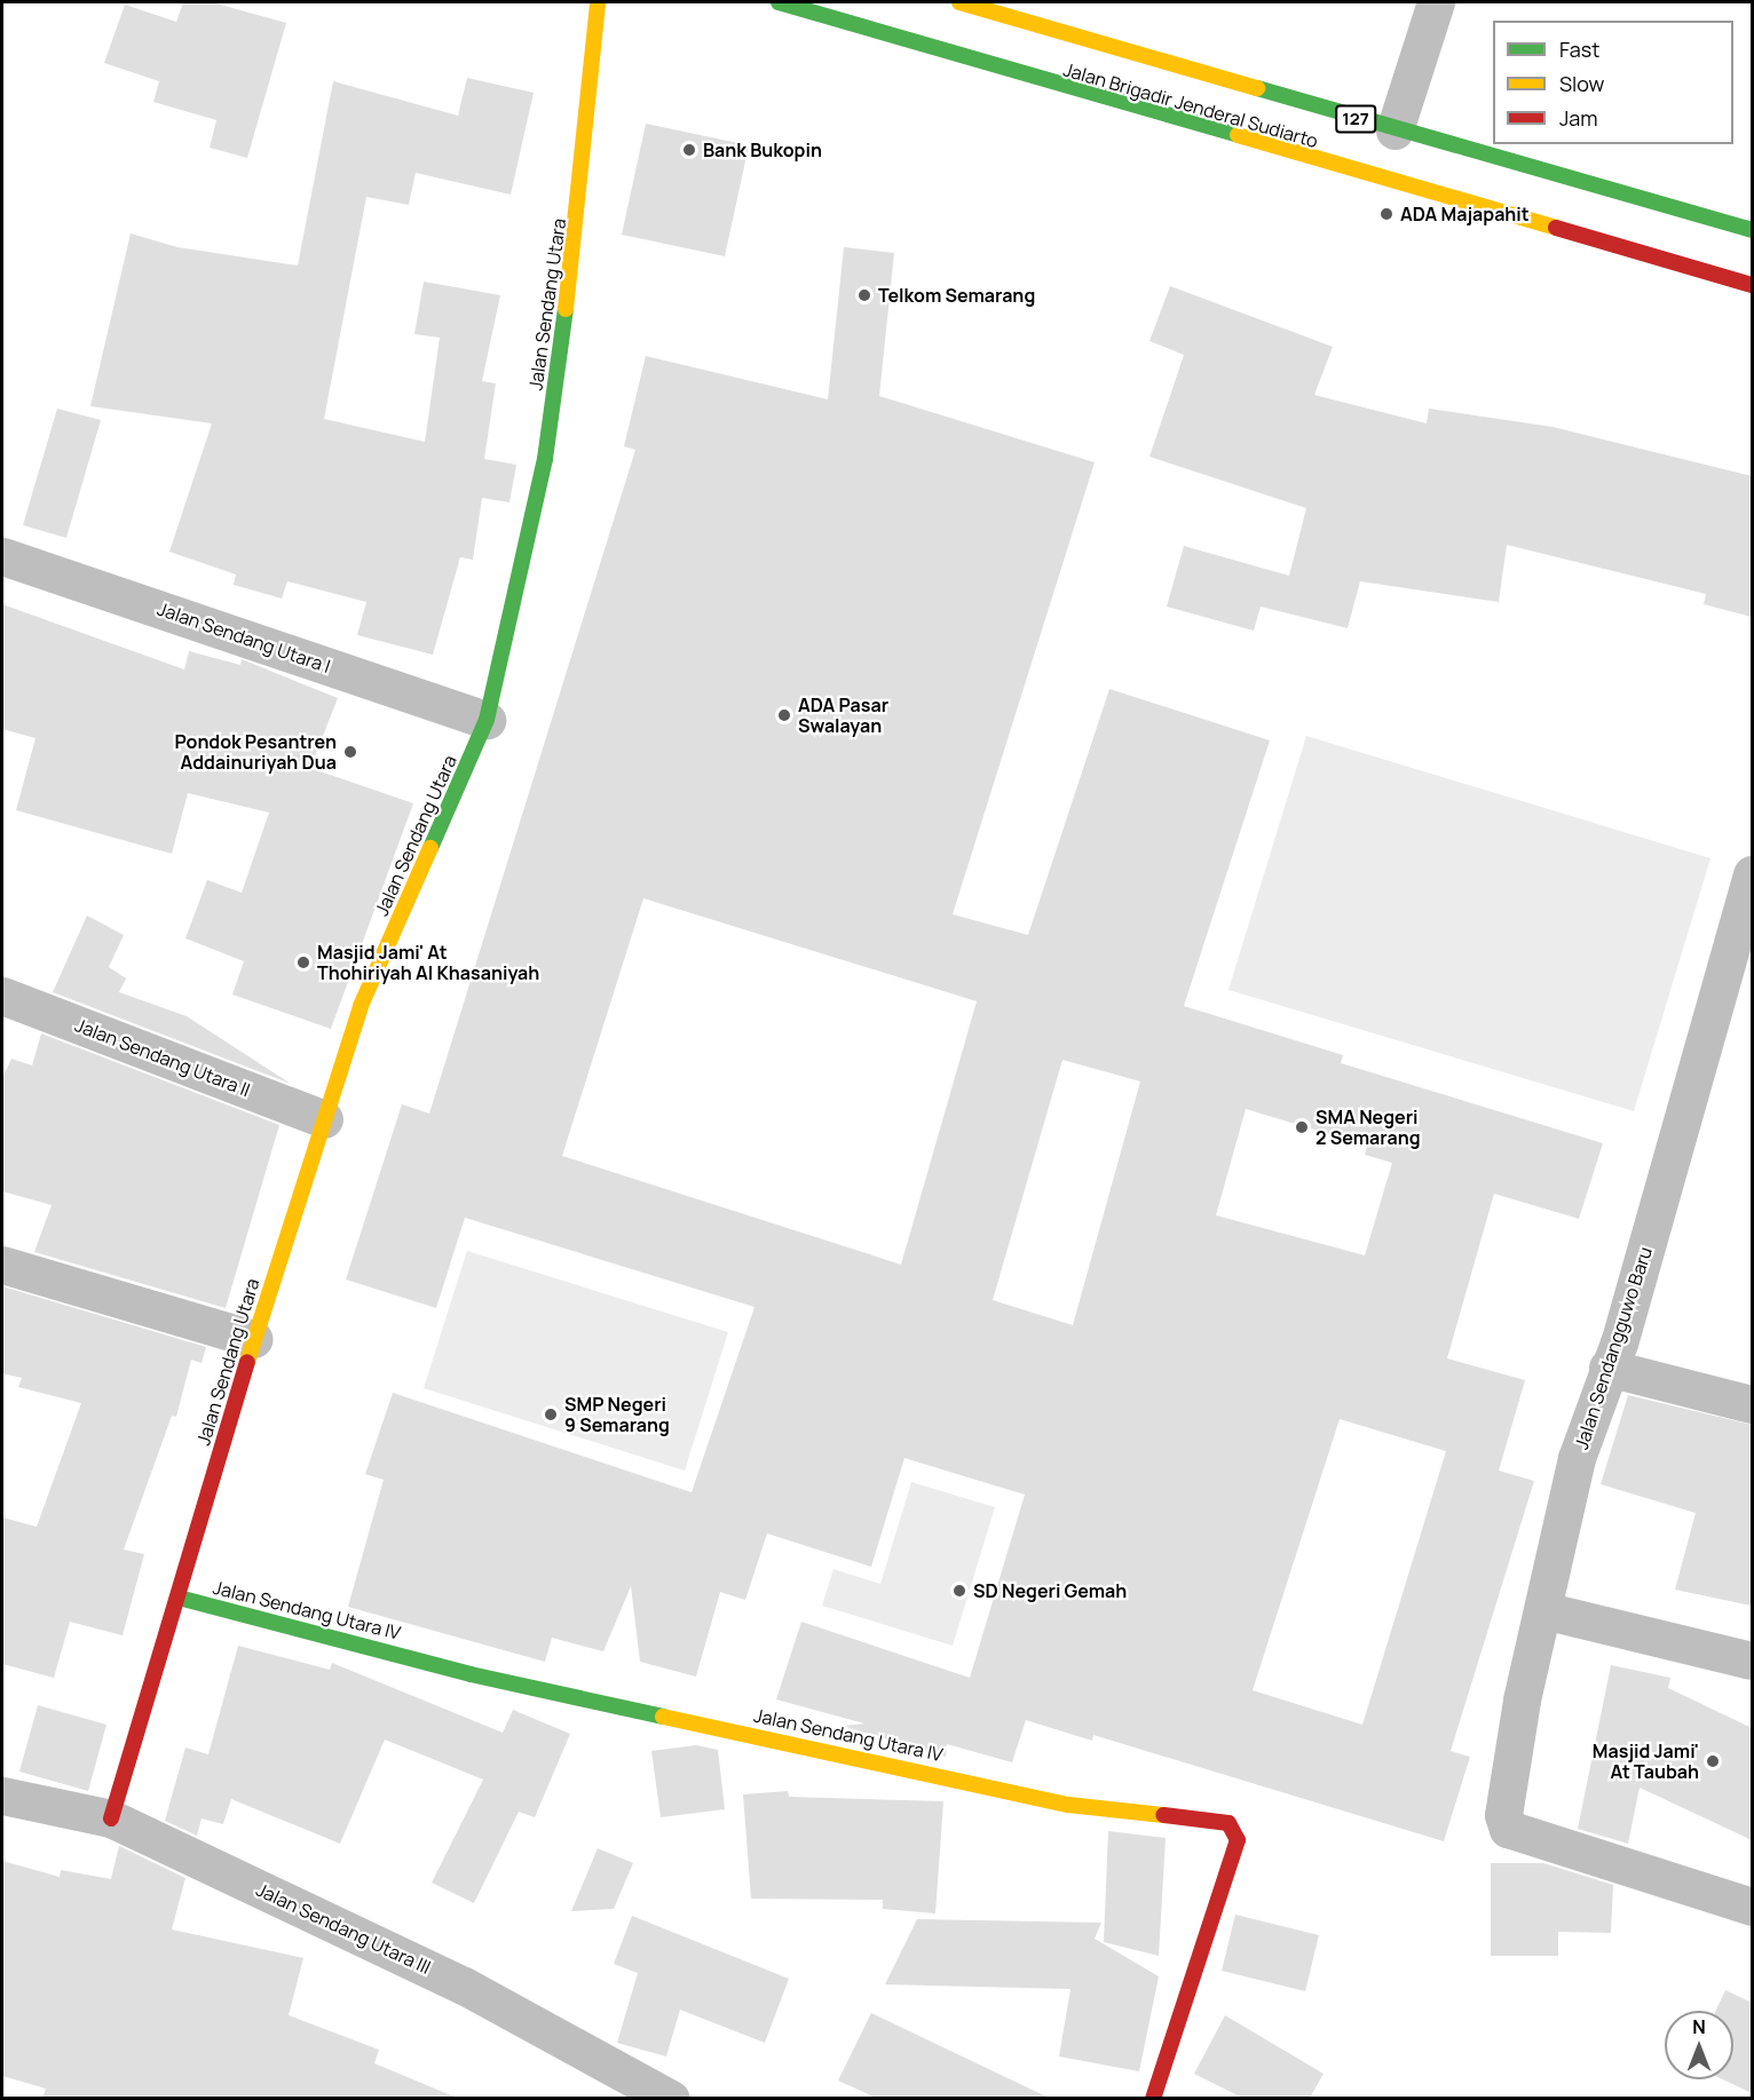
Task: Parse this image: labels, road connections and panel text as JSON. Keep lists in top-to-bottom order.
{
  "streets": {
    "street": [
      "Jalan Brigadir Jenderal Sudiarto",
      "127",
      "Jalan Sendang Utara",
      "Jalan Sendang Utara I",
      "Jalan Sendang Utara II",
      "Jalan Sendangguwo Baru",
      "Jalan Sendang Utara IV",
      "Jalan Sendang Utara III"
    ]
  },
  "crossings": [
    ["Jalan Sendang Utara", "Jalan Sendang Utara I"],
    ["Jalan Sendang Utara", "Jalan Sendang Utara II"],
    ["Jalan Sendang Utara", "Jalan Sendang Utara IV"],
    ["Jalan Sendang Utara", "Jalan Sendang Utara III"]
  ],
  "places": [
    "Bank Bukopin",
    "ADA Majapahit",
    "Telkom Semarang",
    "ADA Pasar Swalayan",
    "Pondok Pesantren Addainuriyah Dua",
    "Masjid Jami' At Thohiriyah Al Khasaniyah",
    "SMA Negeri 2 Semarang",
    "SMP Negeri 9 Semarang",
    "SD Negeri Gemah",
    "Masjid Jami' At Taubah"
  ],
  "legend": ["Fast", "Slow", "Jam"],
  "north": "top"
}
